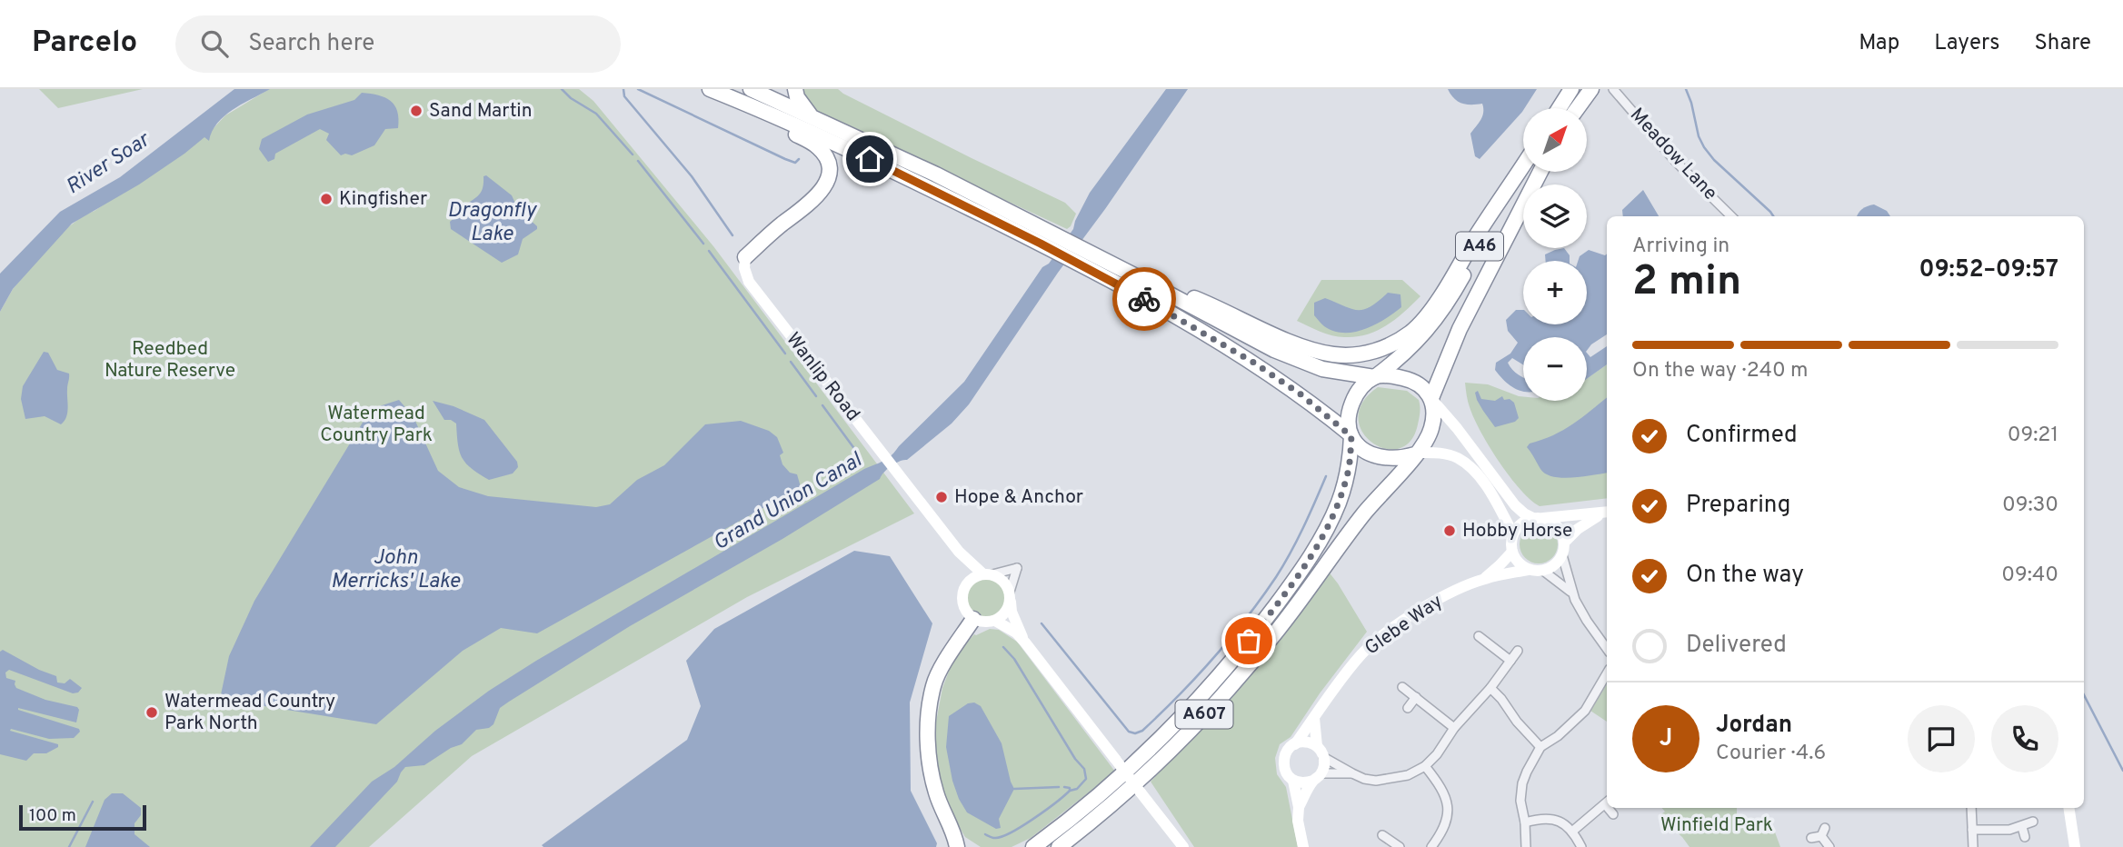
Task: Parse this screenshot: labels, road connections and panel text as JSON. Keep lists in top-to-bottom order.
{
  "streets": {
    "highway": ["A46", "A607"],
    "street": ["Meadow Lane", "Wanlip Road", "Glebe Way"]
  },
  "crossings": [
    ["A46", "A607"]
  ],
  "water": [
    "River Soar",
    "Dragonfly Lake",
    "Grand Union Canal",
    "John Merricks' Lake"
  ],
  "parks": ["Reedbed Nature Reserve", "Watermead Country Park", "Winfield Park"],
  "places": [
    "Sand Martin",
    "Kingfisher",
    "Hope & Anchor",
    "Hobby Horse",
    "Watermead Country Park North"
  ],
  "scale_bar": "100 m",
  "north": "top right",
  "page": {
    "header": "Parcelo",
    "search": "Search here",
    "nav": ["Map", "Layers", "Share"],
    "map_buttons": ["+", "−"],
    "heading": ["2 min", "Arriving in", "09:52–09:57"],
    "panel": ["Jordan", "Courier · 4.6"],
    "bar": "On the way · 240 m",
    "list": [
      ["Confirmed", "09:21"],
      ["Preparing", "09:30"],
      ["On the way", "09:40"],
      "Delivered"
    ],
    "round": "J",
    "scale": "100 m"
  }
}
